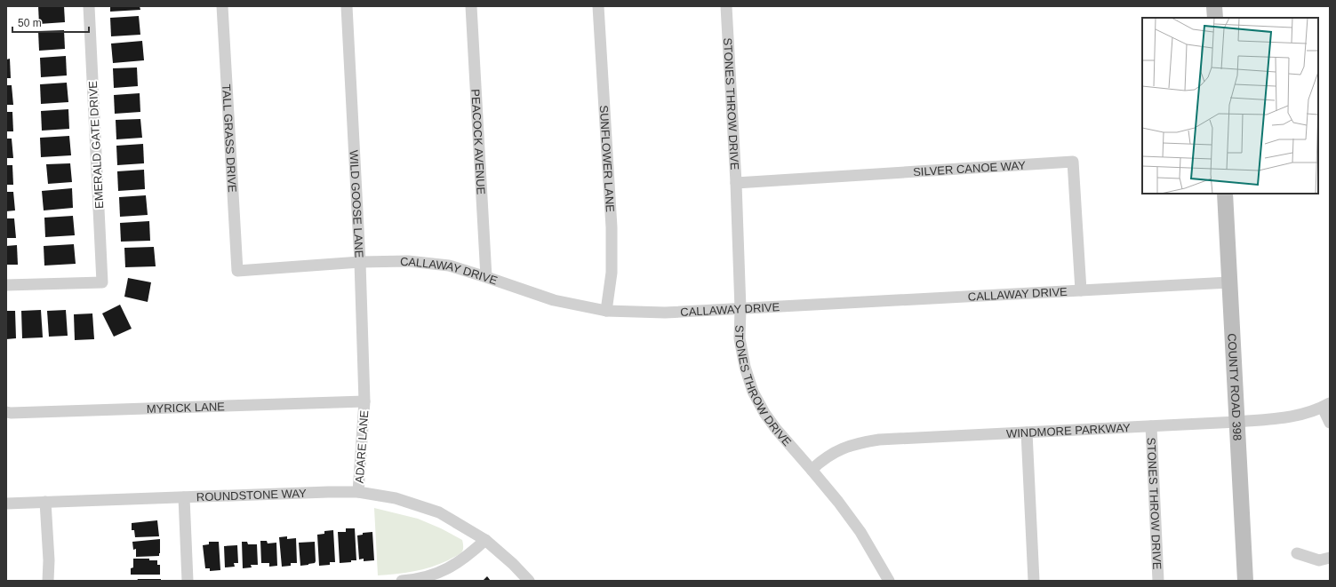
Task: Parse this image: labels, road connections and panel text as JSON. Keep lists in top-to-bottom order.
{
  "streets": {
    "street": [
      "STONES THROW DRIVE",
      "TALL GRASS DRIVE",
      "PEACOCK AVENUE",
      "EMERALD GATE DRIVE",
      "SUNFLOWER LANE",
      "SILVER CANOE WAY",
      "WILD GOOSE LANE",
      "CALLAWAY DRIVE",
      "COUNTY ROAD 398",
      "MYRICK LANE",
      "WINDMORE PARKWAY",
      "ADARE LANE",
      "ROUNDSTONE WAY"
    ]
  },
  "crossings": [
    ["STONES THROW DRIVE", "SILVER CANOE WAY"],
    ["STONES THROW DRIVE", "CALLAWAY DRIVE"],
    ["STONES THROW DRIVE", "WINDMORE PARKWAY"],
    ["TALL GRASS DRIVE", "CALLAWAY DRIVE"],
    ["PEACOCK AVENUE", "CALLAWAY DRIVE"],
    ["SUNFLOWER LANE", "CALLAWAY DRIVE"],
    ["SILVER CANOE WAY", "CALLAWAY DRIVE"],
    ["WILD GOOSE LANE", "CALLAWAY DRIVE"],
    ["WILD GOOSE LANE", "MYRICK LANE"],
    ["WILD GOOSE LANE", "ADARE LANE"],
    ["CALLAWAY DRIVE", "COUNTY ROAD 398"],
    ["COUNTY ROAD 398", "WINDMORE PARKWAY"],
    ["MYRICK LANE", "ADARE LANE"],
    ["ADARE LANE", "ROUNDSTONE WAY"]
  ],
  "scale_bar": "50 m"
}
